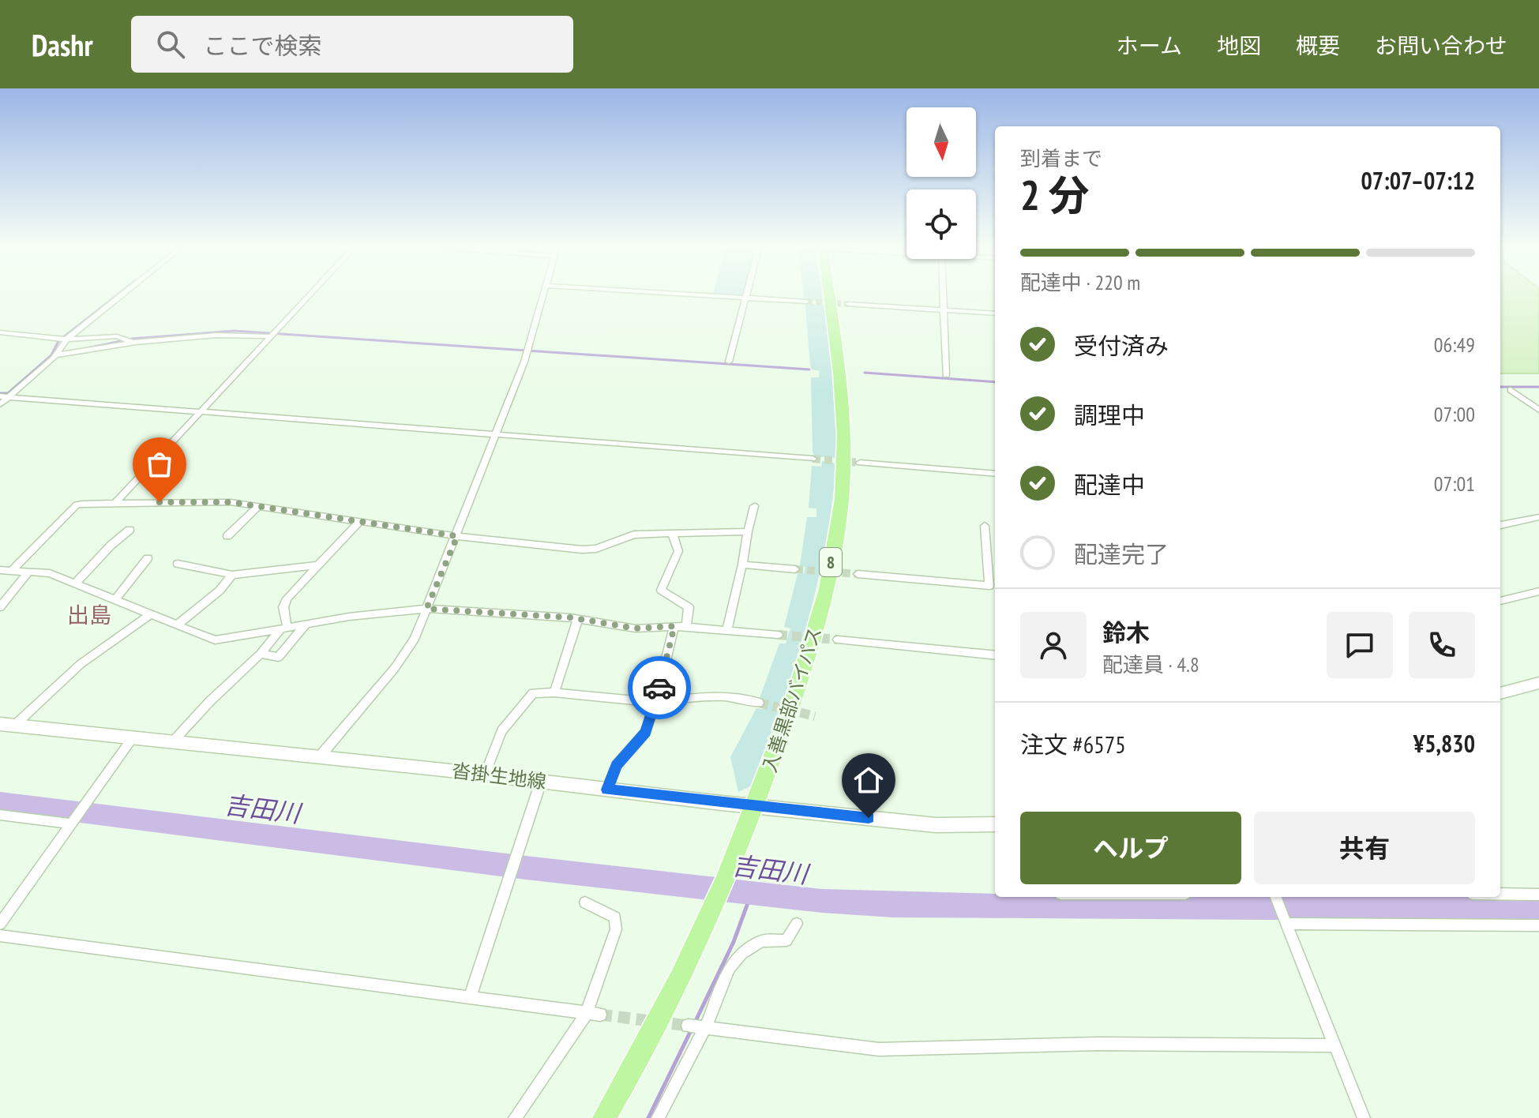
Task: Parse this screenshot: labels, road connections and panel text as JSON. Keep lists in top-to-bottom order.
{
  "streets": {
    "highway": ["8", "入善黒部バイパス"],
    "main road": ["沓掛生地線"]
  },
  "crossings": [
    ["入善黒部バイパス", "沓掛生地線"]
  ],
  "districts": ["出島"],
  "water": ["吉田川"],
  "north": "bottom",
  "page": {
    "header": "Dashr",
    "search": "ここで検索",
    "nav": [
      "ホーム",
      "地図",
      "概要",
      "お問い合わせ"
    ],
    "heading": ["2 分", "到着まで", "07:07–07:12"],
    "panel": [
      "鈴木",
      "配達員 · 4.8",
      "注文 #6575",
      "¥5,830"
    ],
    "bar": "配達中 · 220 m",
    "list": [
      ["受付済み", "06:49"],
      ["調理中", "07:00"],
      ["配達中", "07:01"],
      "配達完了"
    ],
    "buttons": ["ヘルプ", "共有"]
  }
}
